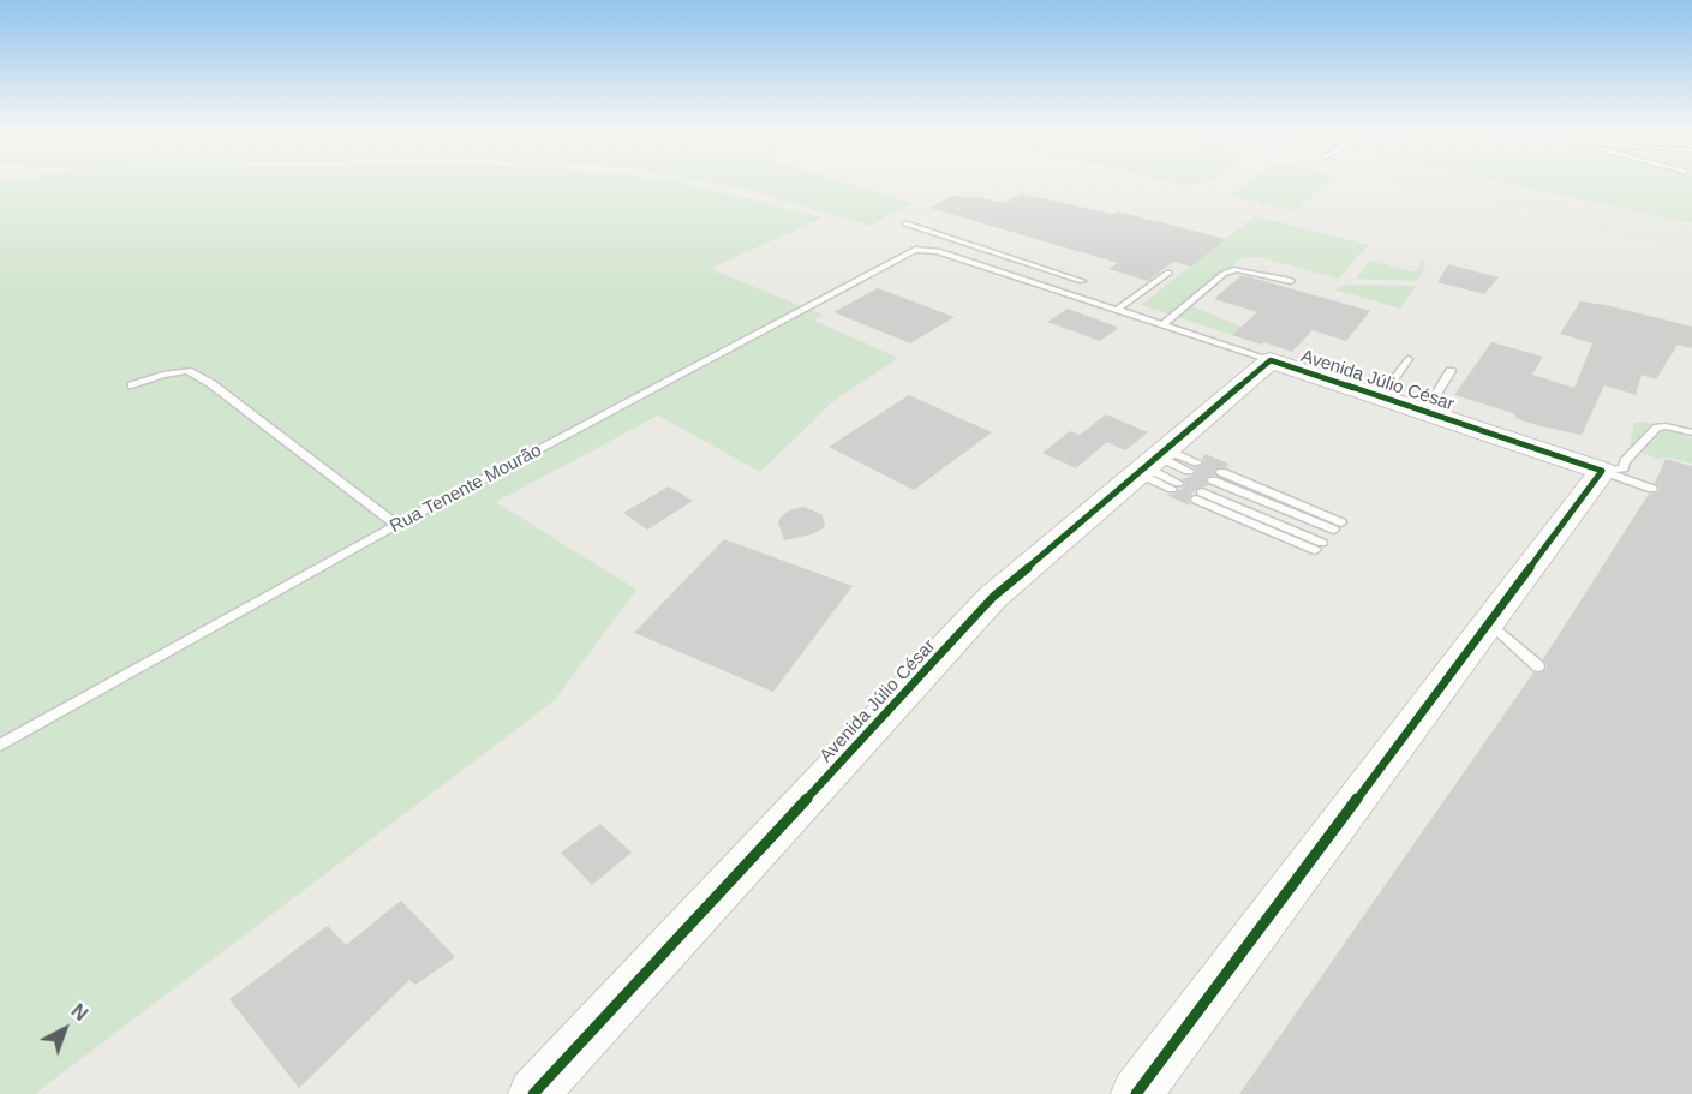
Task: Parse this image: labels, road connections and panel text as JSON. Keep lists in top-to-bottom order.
{
  "streets": {
    "street": ["Avenida Júlio César"],
    "lane": ["Rua Tenente Mourão"]
  },
  "north": "top right"
}
